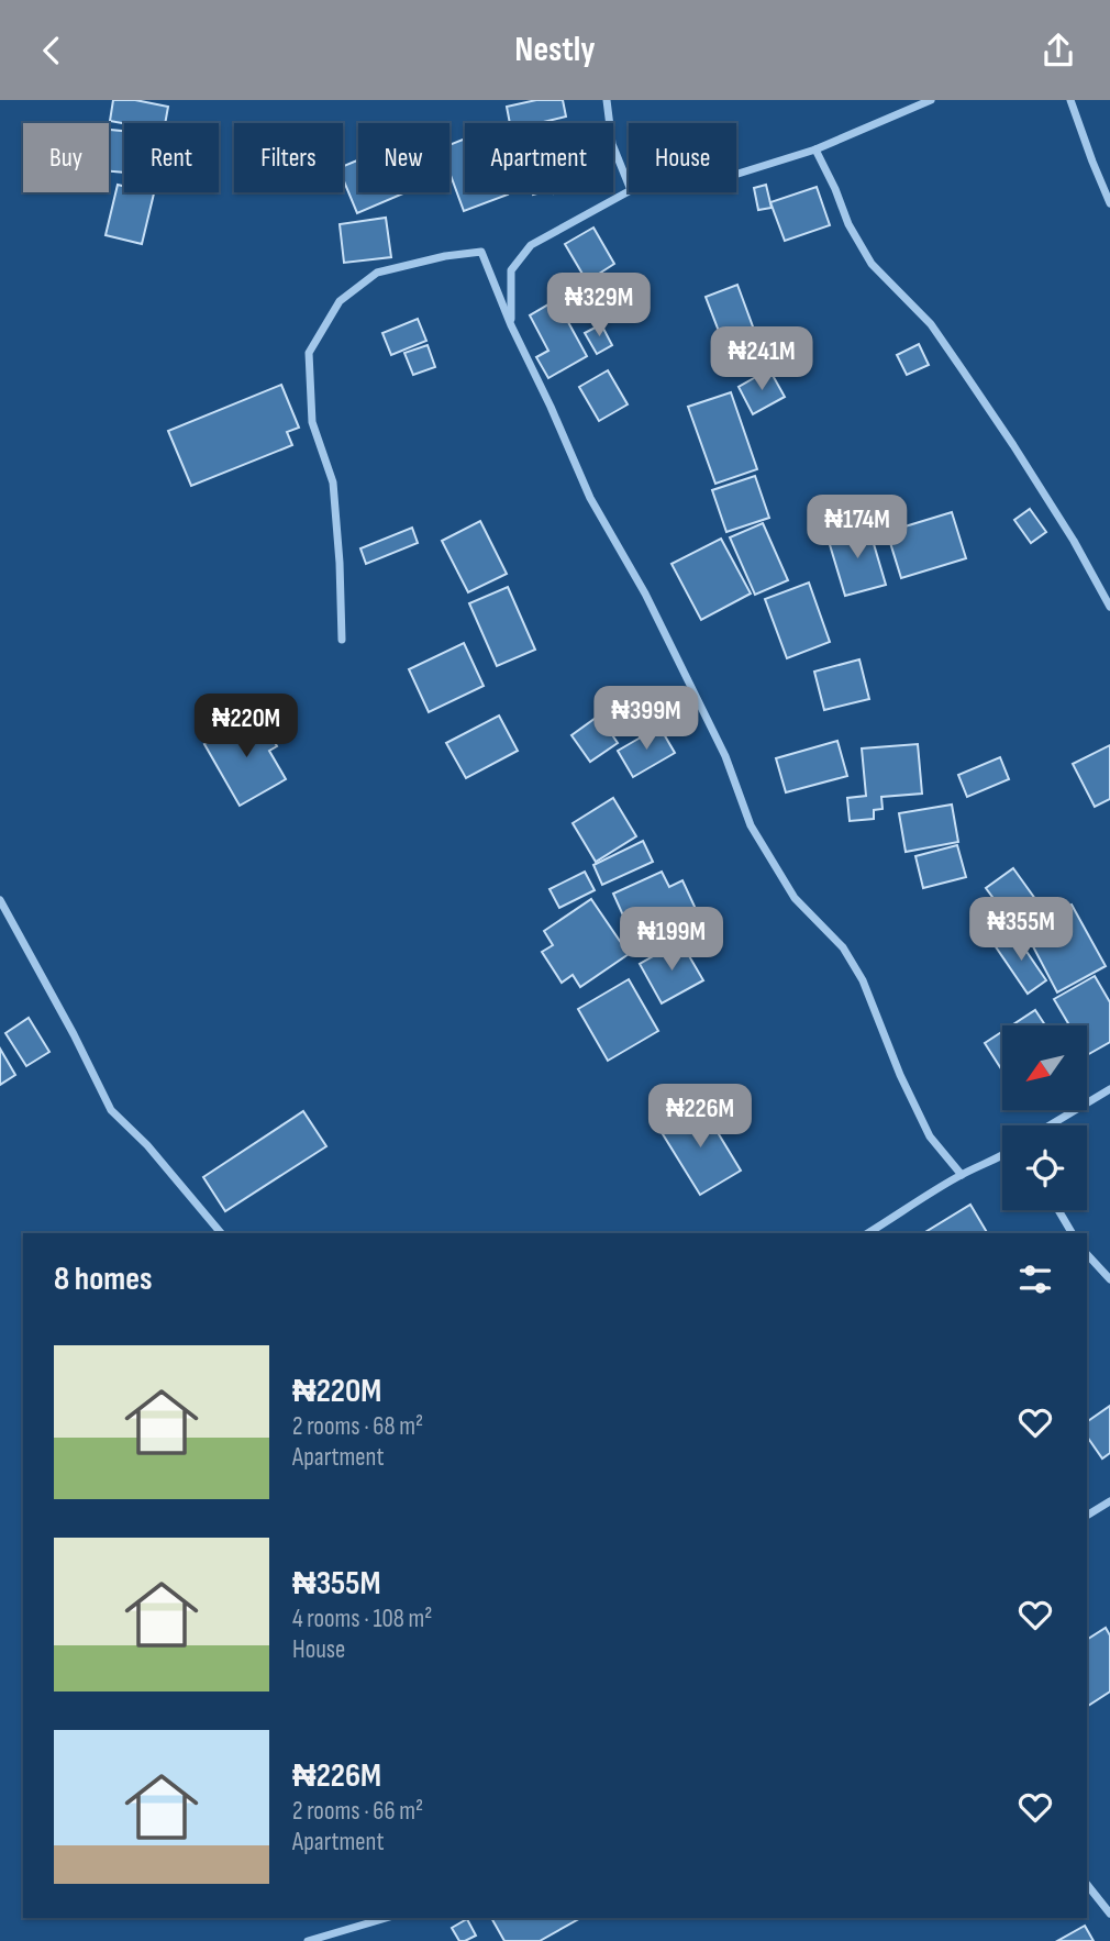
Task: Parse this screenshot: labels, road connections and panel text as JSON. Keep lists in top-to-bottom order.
{
  "north": "bottom left",
  "page": {
    "header": "Nestly",
    "chip": [
      "Buy",
      "Rent",
      "Filters",
      "New",
      "Apartment",
      "House"
    ],
    "price": [
      "₦329M",
      "₦241M",
      "₦174M",
      "₦399M",
      "₦220M",
      "₦355M",
      "₦199M",
      "₦226M"
    ],
    "heading": "8 homes",
    "list": [
      {
        "name": "₦220M",
        "note": "2 rooms · 68 m² · Apartment"
      },
      {
        "name": "₦355M",
        "note": "4 rooms · 108 m² · House"
      },
      {
        "name": "₦226M",
        "note": "2 rooms · 66 m² · Apartment"
      }
    ]
  }
}
